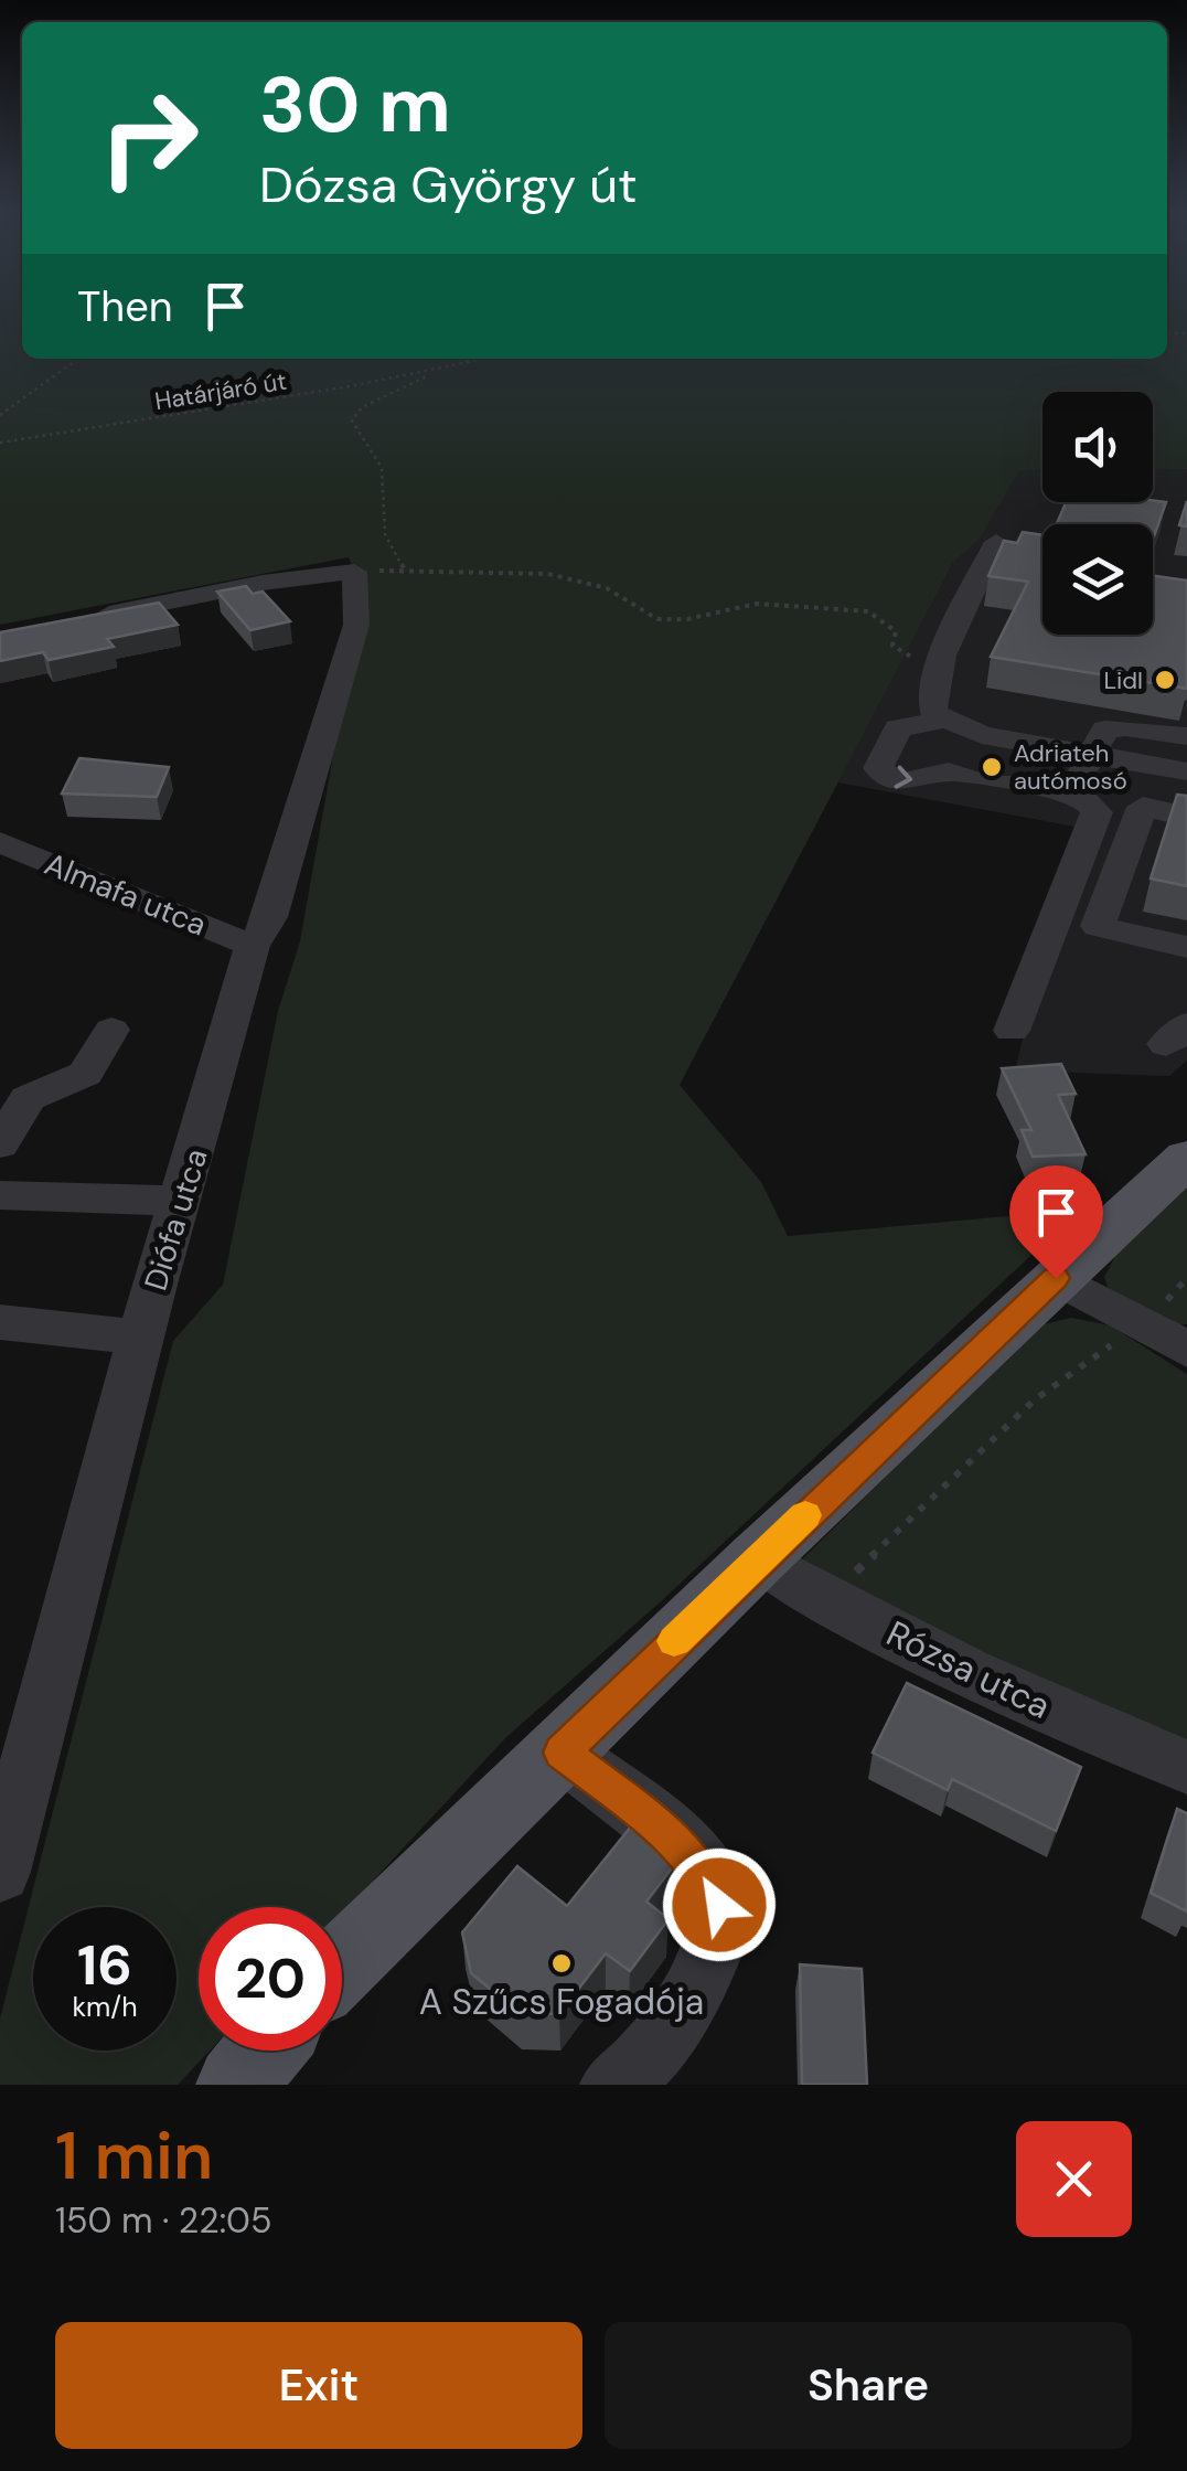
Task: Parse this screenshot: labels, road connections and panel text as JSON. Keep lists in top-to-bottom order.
{
  "streets": {
    "street": ["Almafa utca", "Diófa utca", "Rózsa utca"],
    "path": ["Határjáró út"]
  },
  "crossings": [
    ["Almafa utca", "Diófa utca"]
  ],
  "places": ["Lidl", "Adriateh autómosó", "A Szűcs Fogadója"],
  "page": {
    "turn": ["30 m", "Dózsa György út"],
    "then": "Then",
    "speed": "16 km/h",
    "limit": "20",
    "heading": ["1 min", "150 m · 22:05"],
    "buttons": ["Exit", "Share"]
  }
}
